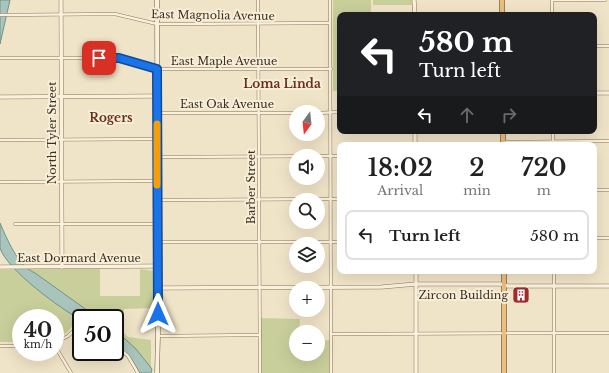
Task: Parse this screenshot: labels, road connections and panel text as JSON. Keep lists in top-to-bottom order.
{
  "streets": {
    "street": [
      "East Magnolia Avenue",
      "East Maple Avenue",
      "East Oak Avenue",
      "North Tyler Street",
      "Barber Street",
      "East Dormard Avenue"
    ]
  },
  "crossings": [
    ["East Magnolia Avenue", "North Tyler Street"],
    ["East Magnolia Avenue", "Barber Street"],
    ["East Maple Avenue", "North Tyler Street"],
    ["East Maple Avenue", "Barber Street"],
    ["East Oak Avenue", "Barber Street"],
    ["North Tyler Street", "East Dormard Avenue"]
  ],
  "districts": ["Loma Linda", "Rogers"],
  "places": {
    "building": ["Zircon Building"]
  },
  "north": "bottom",
  "page": {
    "turn": ["580 m", "Turn left"],
    "map_buttons": ["+", "−"],
    "eta": [
      "18:02",
      "Arrival",
      "2",
      "min",
      "720",
      "m"
    ],
    "list": [
      {
        "name": "Turn left",
        "value": "580 m"
      }
    ],
    "speed": "40 km/h",
    "limit": "50"
  }
}
